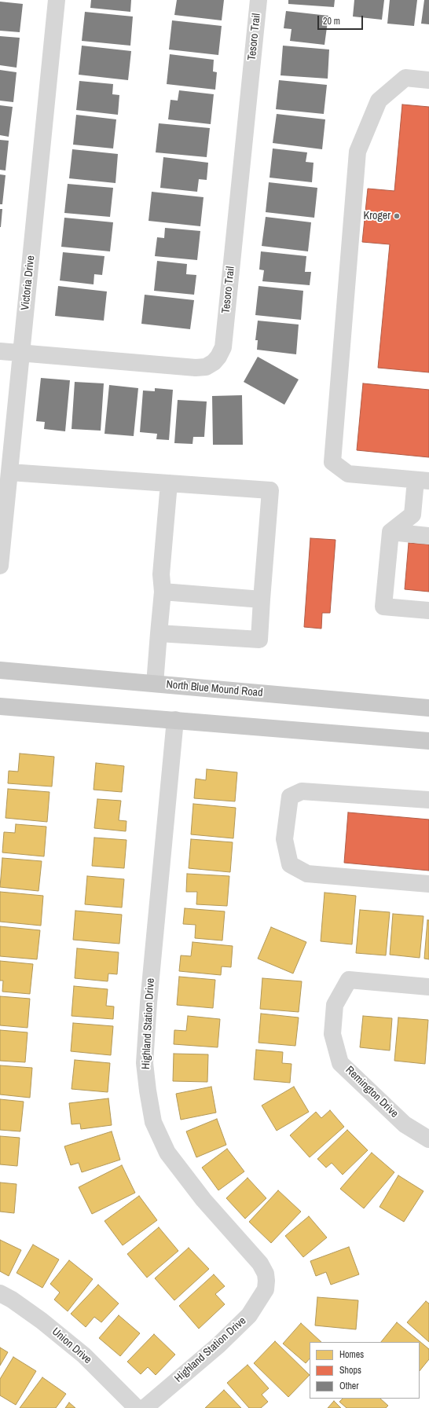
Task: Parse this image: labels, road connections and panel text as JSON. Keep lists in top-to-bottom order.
{
  "streets": {
    "main road": ["North Blue Mound Road"],
    "street": [
      "Tesoro Trail",
      "Victoria Drive",
      "Highland Station Drive",
      "Remington Drive",
      "Union Drive"
    ]
  },
  "crossings": [
    ["Tesoro Trail", "Victoria Drive"]
  ],
  "places": ["Kroger"],
  "legend": ["Homes", "Shops", "Other"],
  "scale_bar": "20 m"
}
